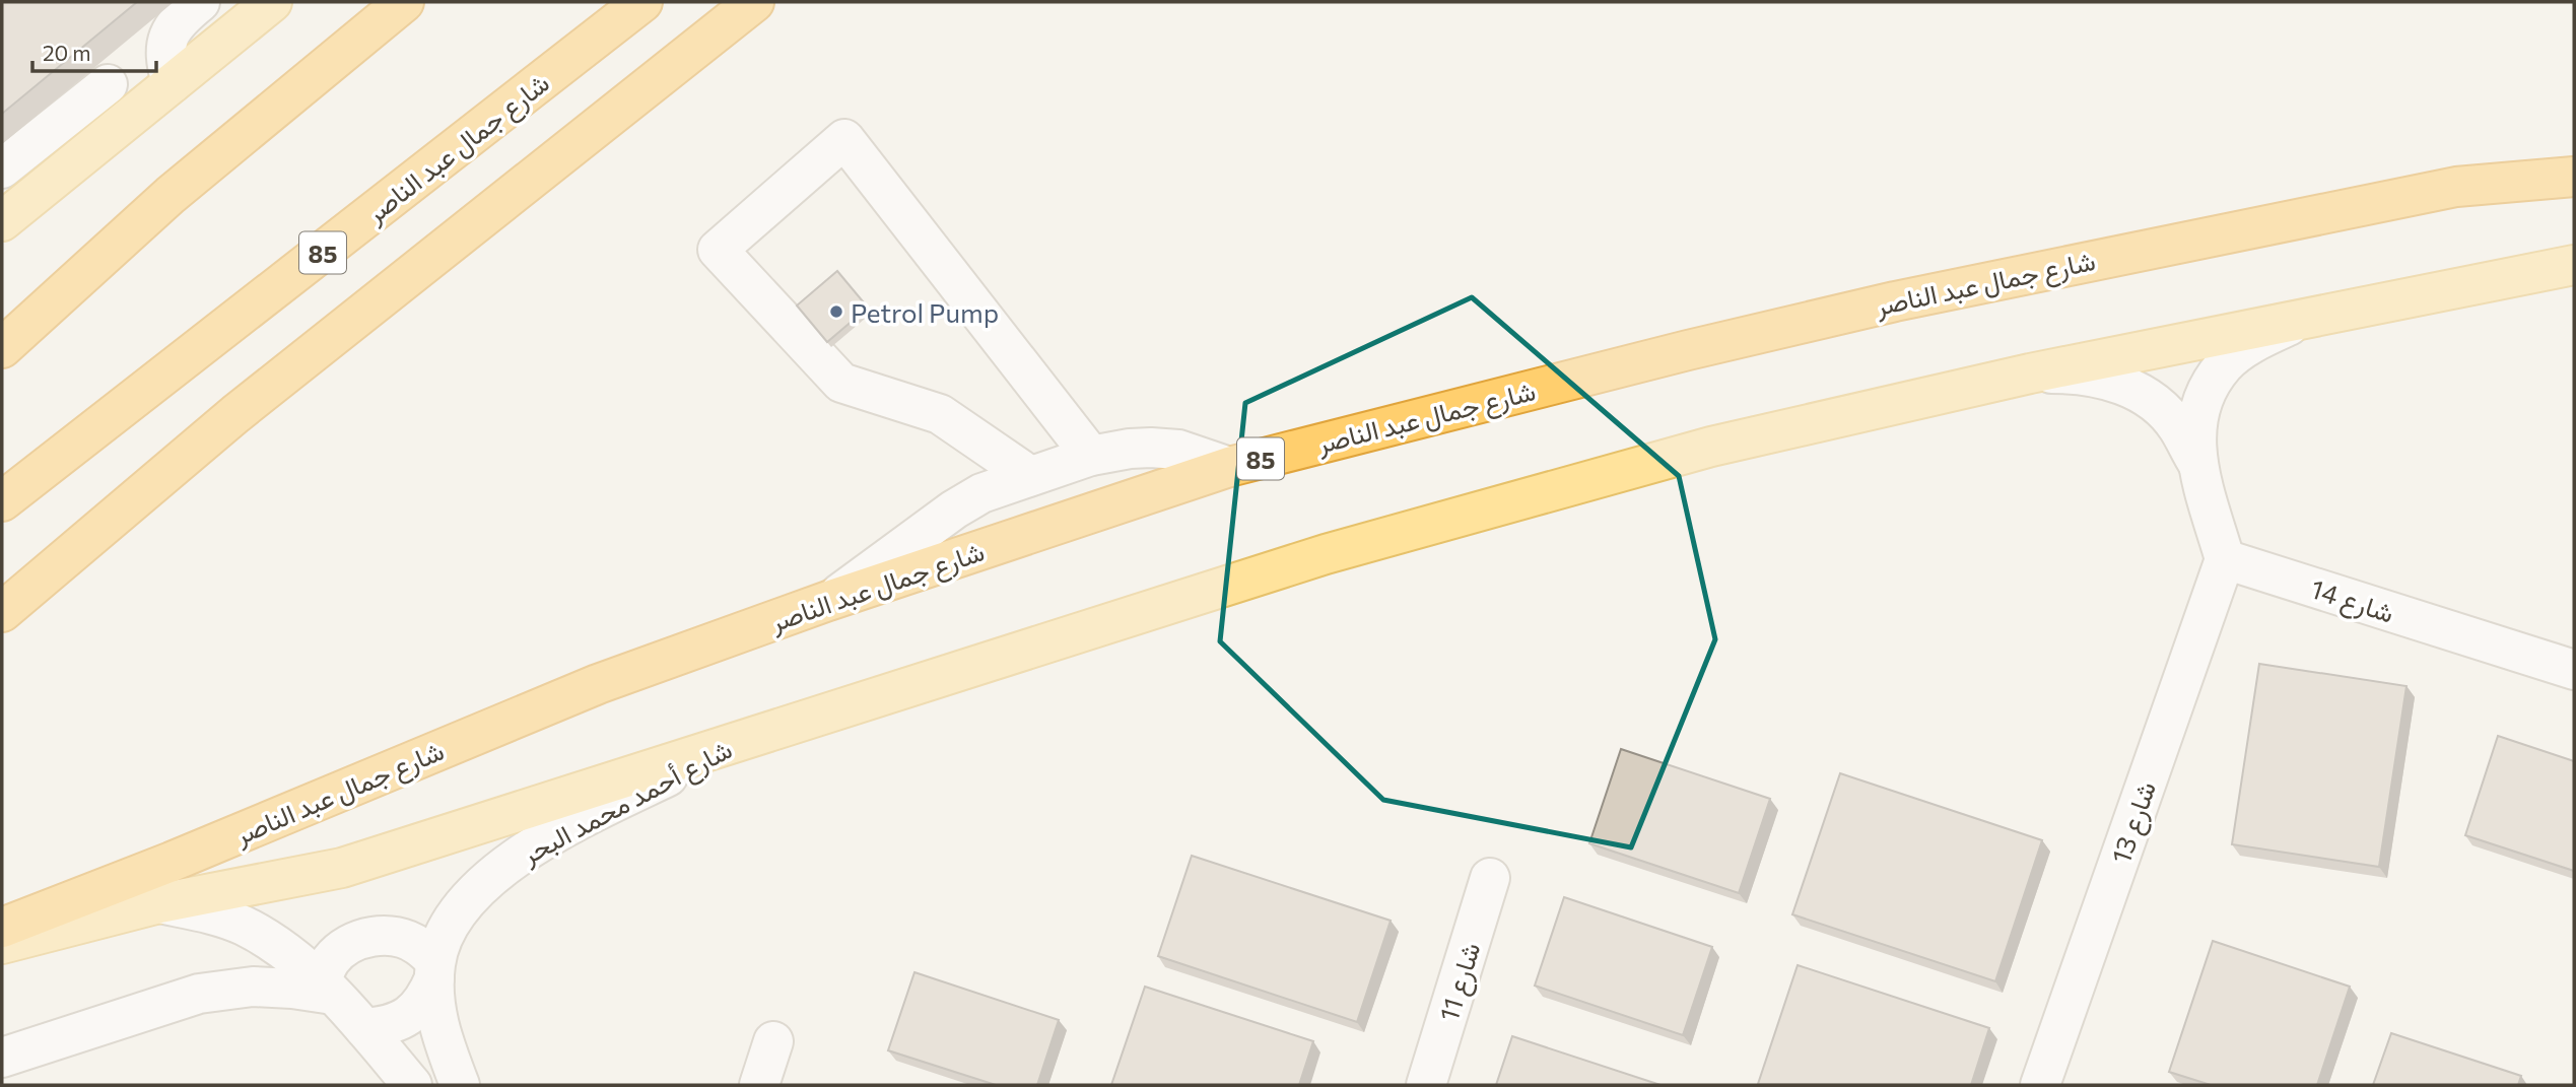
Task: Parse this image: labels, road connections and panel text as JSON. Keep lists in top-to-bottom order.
{
  "streets": {
    "highway": ["شارع جمال عبد الناصر", "85"],
    "street": [
      "شارع 14",
      "شارع أحمد محمد البحر",
      "شارع 13",
      "شارع 11"
    ]
  },
  "crossings": [
    ["شارع جمال عبد الناصر", "شارع أحمد محمد البحر"],
    ["شارع 14", "شارع 13"]
  ],
  "places": ["Petrol Pump"],
  "scale_bar": "20 m"
}
